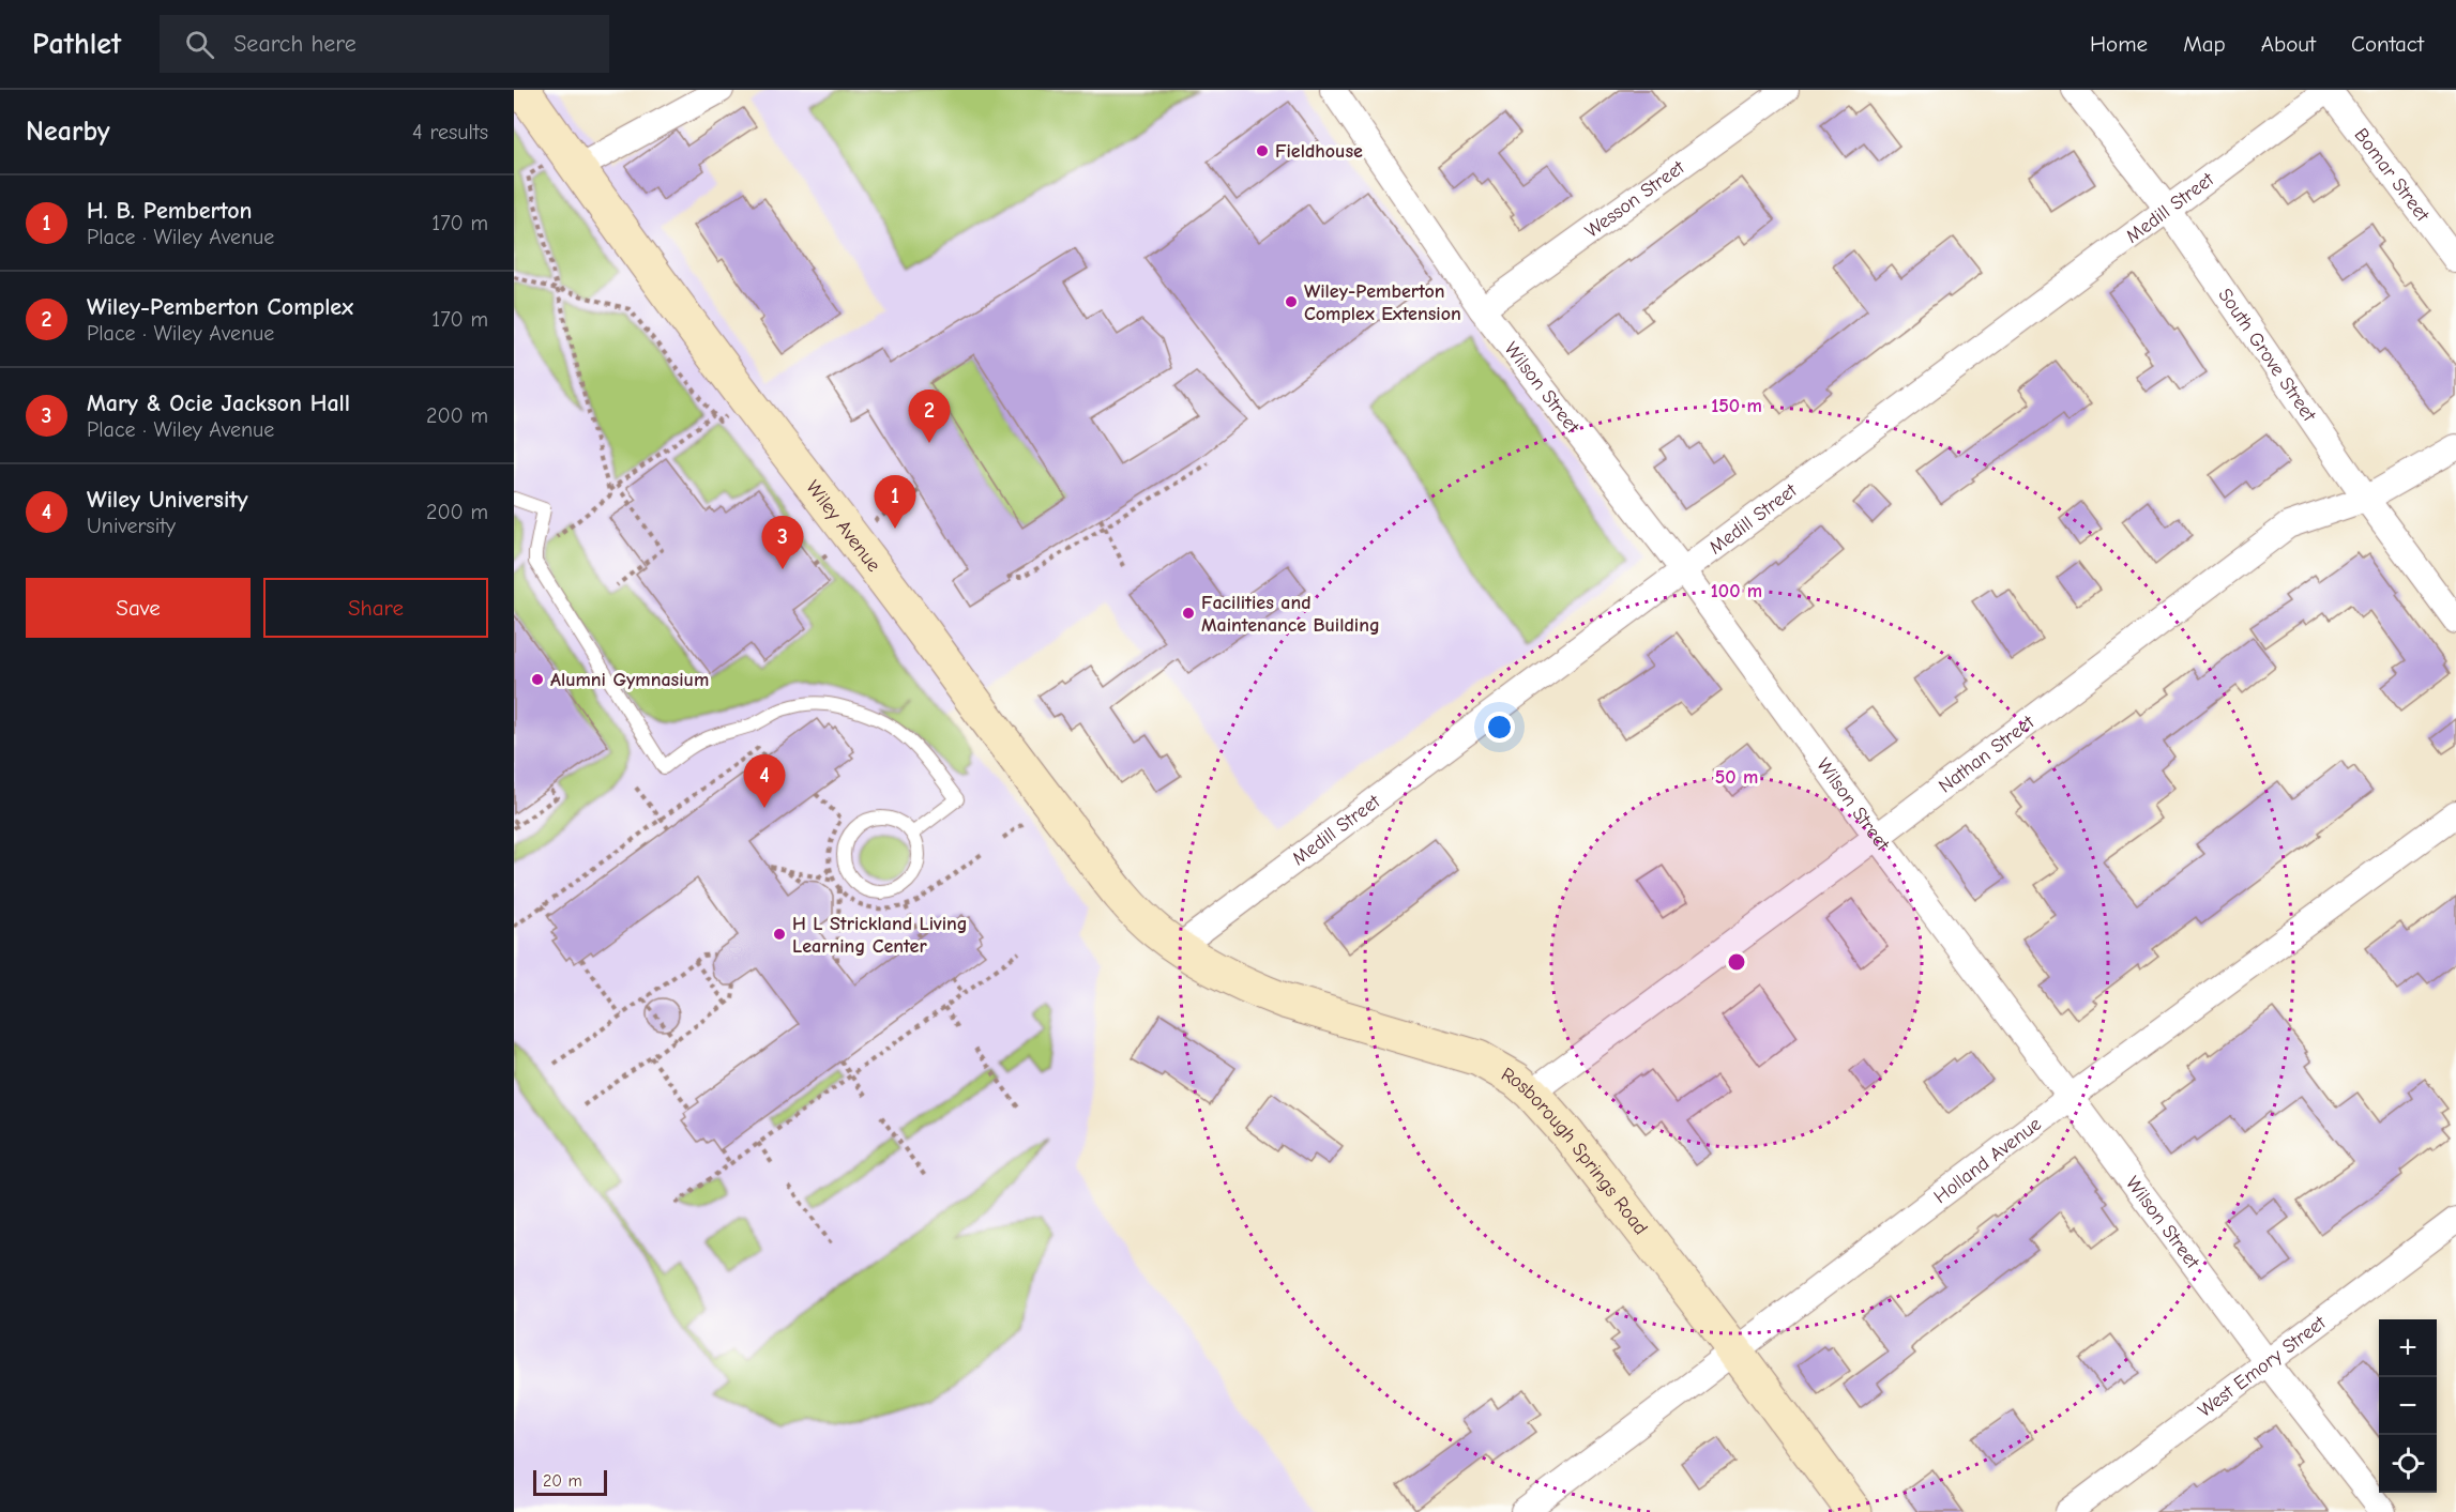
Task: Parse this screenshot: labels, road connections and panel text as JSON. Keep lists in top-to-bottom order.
{
  "streets": {
    "street": [
      "Bomar Street",
      "Wesson Street",
      "Medill Street",
      "South Grove Street",
      "Wilson Street",
      "Wiley Avenue",
      "Nathan Street",
      "Rosborough Springs Road",
      "Holland Avenue",
      "West Emory Street"
    ]
  },
  "crossings": [
    ["Bomar Street", "Medill Street"],
    ["Wesson Street", "Wilson Street"],
    ["Medill Street", "South Grove Street"],
    ["Medill Street", "Wilson Street"],
    ["Medill Street", "Wiley Avenue"],
    ["Medill Street", "Rosborough Springs Road"],
    ["South Grove Street", "Nathan Street"],
    ["Wilson Street", "Nathan Street"],
    ["Wilson Street", "Holland Avenue"],
    ["Wilson Street", "West Emory Street"],
    ["Wiley Avenue", "Rosborough Springs Road"],
    ["Nathan Street", "Rosborough Springs Road"],
    ["Rosborough Springs Road", "Holland Avenue"]
  ],
  "places": [
    "Fieldhouse",
    "Wiley-Pemberton Complex Extension",
    "Facilities and Maintenance Building",
    "Alumni Gymnasium",
    "H L Strickland Living Learning Center"
  ],
  "scale_bar": "20 m",
  "page": {
    "header": "Pathlet",
    "search": "Search here",
    "nav": [
      "Home",
      "Map",
      "About",
      "Contact"
    ],
    "heading": ["Nearby", "4 results"],
    "list": [
      {
        "mark": "1",
        "name": "H. B. Pemberton",
        "note": "Place · Wiley Avenue",
        "value": "170 m"
      },
      {
        "mark": "2",
        "name": "Wiley-Pemberton Complex",
        "note": "Place · Wiley Avenue",
        "value": "170 m"
      },
      {
        "mark": "3",
        "name": "Mary & Ocie Jackson Hall",
        "note": "Place · Wiley Avenue",
        "value": "200 m"
      },
      {
        "mark": "4",
        "name": "Wiley University",
        "note": "University",
        "value": "200 m"
      }
    ],
    "pins": [
      "2",
      "1",
      "3",
      "4"
    ],
    "buttons": ["Save", "Share"],
    "map_buttons": ["+", "−"],
    "scale": "20 m"
  },
  "rings": ["150 m", "100 m", "50 m"]
}
